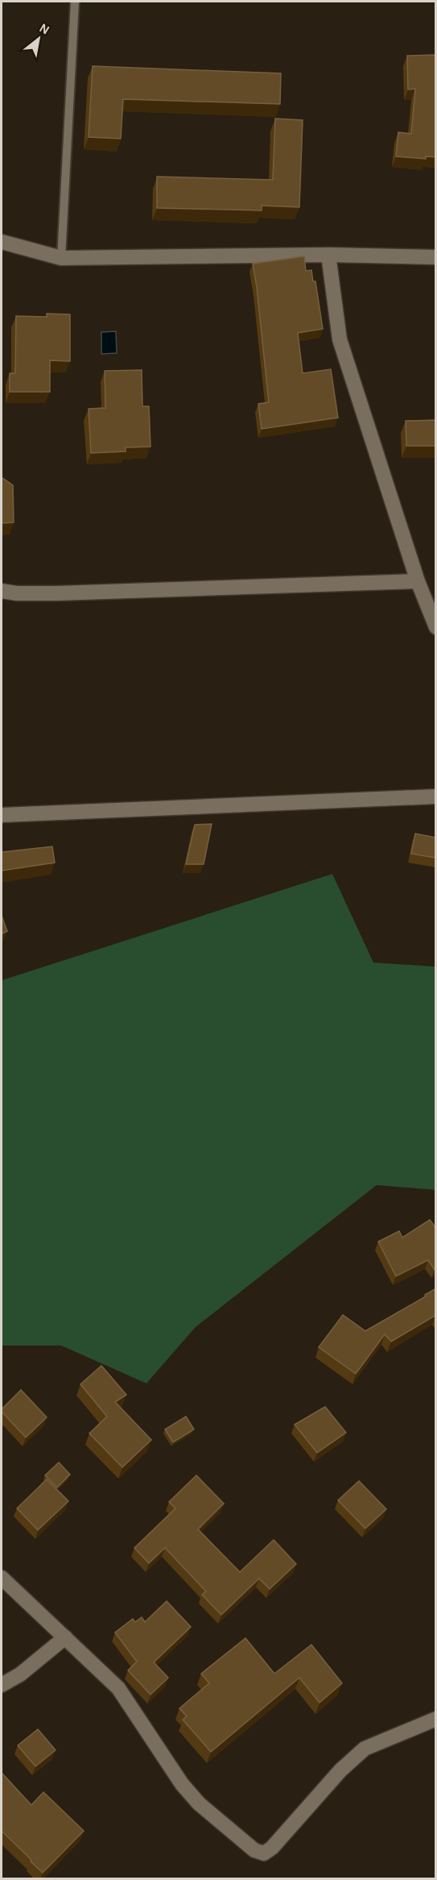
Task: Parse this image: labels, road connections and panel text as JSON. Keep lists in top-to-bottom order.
{
  "north": "top right"
}
